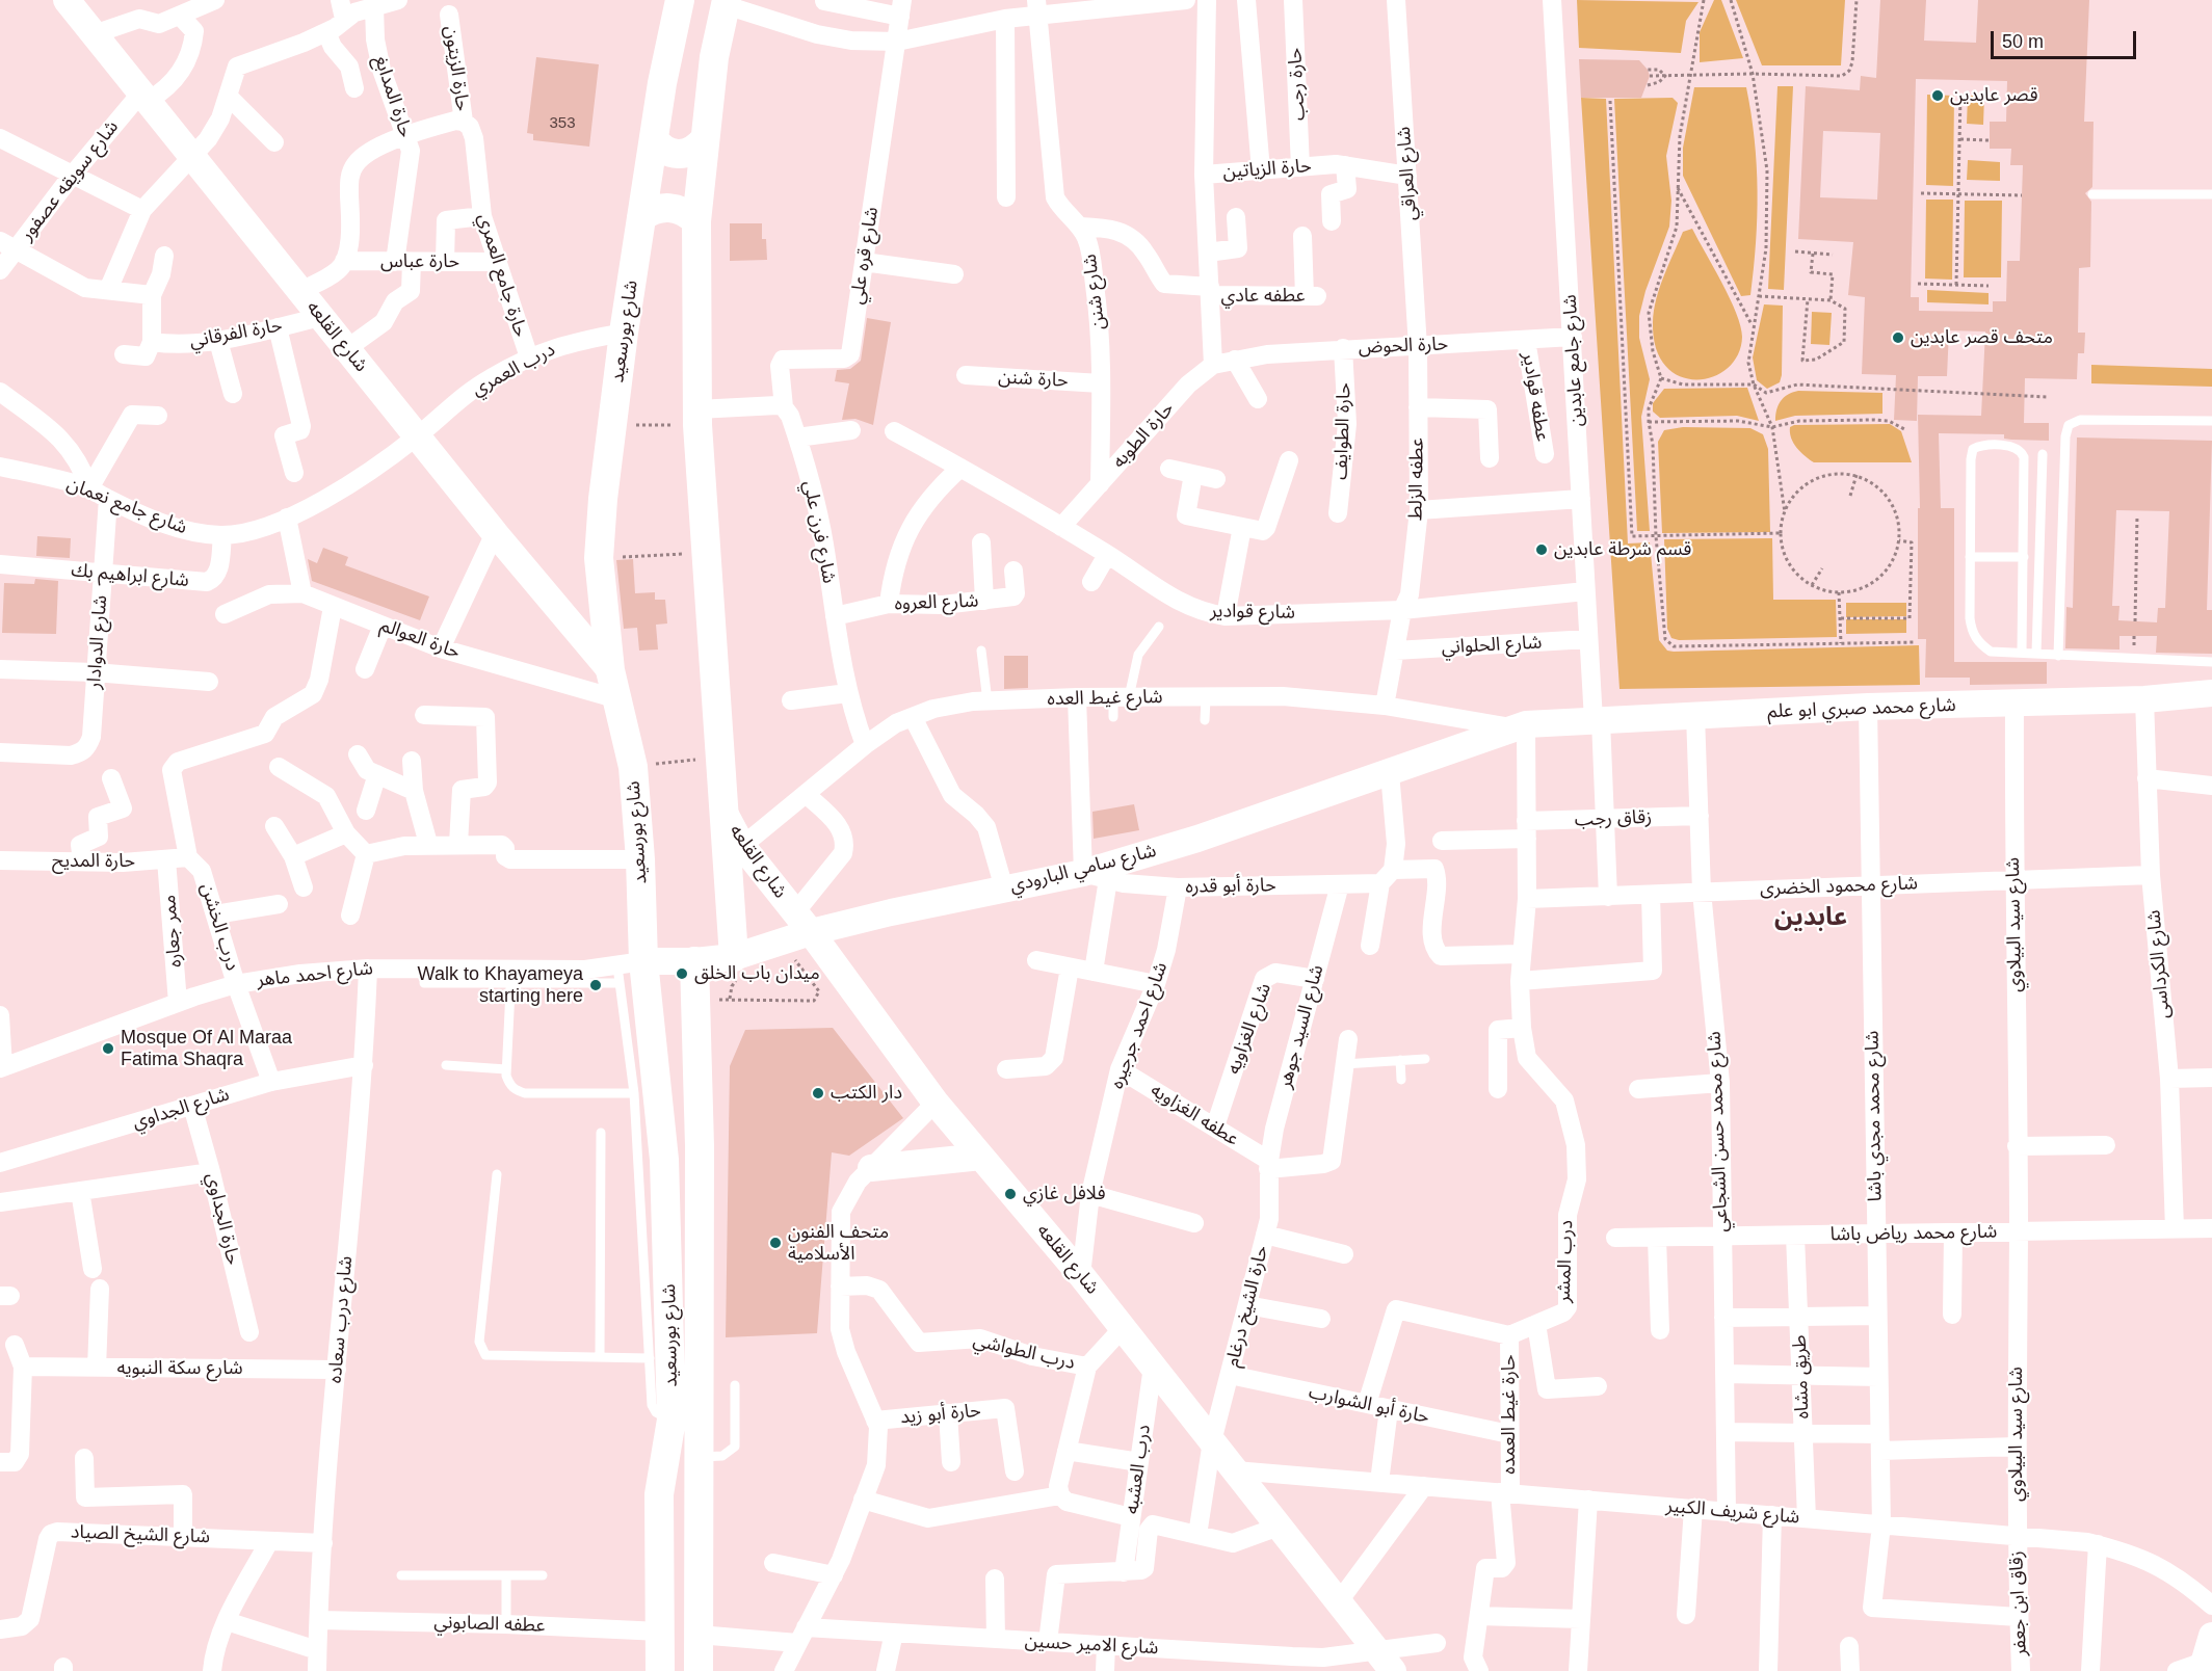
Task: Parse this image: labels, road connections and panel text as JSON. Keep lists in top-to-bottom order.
{
  "streets": {
    "main road": [
      "شارع بورسعيد",
      "شارع القلعه",
      "شارع محمد صبري ابو علم",
      "شارع سامي البارودي"
    ],
    "street": [
      "حارة الزيتون",
      "حارة رجب",
      "حارة المدابغ",
      "حارة الزياتين",
      "شارع العراقي",
      "شارع سويقه عصفور",
      "شارع قره علي",
      "حارة عباس",
      "حارة جامع العمري",
      "شارع شنن",
      "عطفه عادي",
      "حارة الفرقاني",
      "حارة الحوض",
      "شارع جامع عابدين",
      "درب العمري",
      "حارة شنن",
      "عطفه قوادير",
      "حارة الطوايف",
      "حارة الطوبه",
      "عطفه الزلط",
      "شارع جامع نعمان",
      "شارع فرن علي",
      "شارع ابراهيم بك",
      "شارع العروه",
      "شارع قوادير",
      "حارة العوالم",
      "شارع الدوادار",
      "شارع الحلواني",
      "شارع غيط العده",
      "زقاق رجب",
      "حارة المديح",
      "حارة أبو قدره",
      "شارع محمود الخضرى",
      "شارع سيد البيلاوي",
      "درب الخشن",
      "ممر جعاره",
      "شارع الكرداسى",
      "شارع احمد ماهر",
      "شارع احمد جرجيره",
      "شارع السيد جوهر",
      "شارع الغزاويه",
      "شارع الجداوي",
      "عطفه الغزاويه",
      "شارع محمد مجدي باشا",
      "شارع محمد حسن الشجاعي",
      "حارة الجداوي",
      "شارع محمد رياض باشا",
      "درب المشر",
      "حارة الشيخ درغام",
      "شارع درب سعاده",
      "درب الطواشي",
      "شارع سكة النبويه",
      "طريق مشاه",
      "حارة أبو الشوارب",
      "حارة أبو زيد",
      "حارة غيط العمده",
      "درب العشبه",
      "شارع شريف الكبير",
      "شارع الشيخ الصياد",
      "زقاق ابن جعفر",
      "عطفه الصابوني",
      "شارع الامير حسين"
    ]
  },
  "crossings": [
    ["حارة الزيتون", "حارة جامع العمري"],
    ["حارة رجب", "حارة الزياتين"],
    ["حارة المدابغ", "حارة عباس"],
    ["حارة المدابغ", "شارع القلعه"],
    ["حارة الزياتين", "شارع العراقي"],
    ["حارة الزياتين", "عطفه عادي"],
    ["حارة الزياتين", "حارة الطوبه"],
    ["شارع العراقي", "حارة الحوض"],
    ["شارع العراقي", "عطفه الزلط"],
    ["شارع سويقه عصفور", "شارع القلعه"],
    ["شارع قره علي", "شارع فرن علي"],
    ["حارة عباس", "حارة جامع العمري"],
    ["حارة جامع العمري", "درب العمري"],
    ["شارع شنن", "عطفه عادي"],
    ["شارع شنن", "حارة شنن"],
    ["شارع شنن", "حارة الطوبه"],
    ["شارع بورسعيد", "شارع القلعه"],
    ["شارع بورسعيد", "درب العمري"],
    ["شارع بورسعيد", "حارة العوالم"],
    ["شارع بورسعيد", "شارع سامي البارودي"],
    ["شارع بورسعيد", "شارع احمد ماهر"],
    ["شارع بورسعيد", "عطفه الصابوني"],
    ["شارع بورسعيد", "شارع الامير حسين"],
    ["حارة الفرقاني", "شارع القلعه"],
    ["شارع القلعه", "درب العمري"],
    ["شارع القلعه", "شارع جامع نعمان"],
    ["شارع القلعه", "شارع غيط العده"],
    ["شارع القلعه", "شارع سامي البارودي"],
    ["شارع القلعه", "شارع احمد جرجيره"],
    ["شارع القلعه", "حارة الشيخ درغام"],
    ["شارع القلعه", "درب العشبه"],
    ["شارع القلعه", "شارع شريف الكبير"],
    ["شارع القلعه", "شارع الامير حسين"],
    ["حارة الحوض", "شارع جامع عابدين"],
    ["حارة الحوض", "عطفه قوادير"],
    ["حارة الحوض", "حارة الطوايف"],
    ["حارة الحوض", "حارة الطوبه"],
    ["حارة الحوض", "عطفه الزلط"],
    ["شارع جامع عابدين", "شارع قوادير"],
    ["شارع جامع عابدين", "شارع الحلواني"],
    ["شارع جامع عابدين", "شارع محمد صبري ابو علم"],
    ["شارع جامع عابدين", "زقاق رجب"],
    ["شارع جامع عابدين", "شارع محمود الخضرى"],
    ["درب العمري", "شارع جامع نعمان"],
    ["حارة الطوبه", "شارع قوادير"],
    ["عطفه الزلط", "شارع قوادير"],
    ["عطفه الزلط", "شارع الحلواني"],
    ["عطفه الزلط", "شارع غيط العده"],
    ["شارع جامع نعمان", "شارع ابراهيم بك"],
    ["شارع جامع نعمان", "شارع الدوادار"],
    ["شارع فرن علي", "شارع العروه"],
    ["شارع فرن علي", "شارع غيط العده"],
    ["شارع ابراهيم بك", "شارع الدوادار"],
    ["حارة العوالم", "درب الخشن"],
    ["شارع غيط العده", "شارع محمد صبري ابو علم"],
    ["شارع غيط العده", "شارع سامي البارودي"],
    ["شارع غيط العده", "درب المشر"],
    ["شارع محمد صبري ابو علم", "شارع سامي البارودي"],
    ["شارع محمد صبري ابو علم", "شارع سيد البيلاوي"],
    ["شارع محمد صبري ابو علم", "شارع الكرداسى"],
    ["شارع محمد صبري ابو علم", "شارع محمد مجدي باشا"],
    ["شارع محمد صبري ابو علم", "شارع محمد حسن الشجاعي"],
    ["شارع محمد صبري ابو علم", "درب المشر"],
    ["زقاق رجب", "شارع محمد حسن الشجاعي"],
    ["زقاق رجب", "درب المشر"],
    ["حارة المديح", "درب الخشن"],
    ["حارة المديح", "ممر جعاره"],
    ["شارع سامي البارودي", "حارة أبو قدره"],
    ["شارع سامي البارودي", "شارع احمد ماهر"],
    ["شارع سامي البارودي", "درب المشر"],
    ["حارة أبو قدره", "شارع احمد جرجيره"],
    ["حارة أبو قدره", "شارع السيد جوهر"],
    ["حارة أبو قدره", "درب المشر"],
    ["شارع محمود الخضرى", "شارع سيد البيلاوي"],
    ["شارع محمود الخضرى", "شارع الكرداسى"],
    ["شارع محمود الخضرى", "شارع محمد مجدي باشا"],
    ["شارع محمود الخضرى", "شارع محمد حسن الشجاعي"],
    ["شارع محمود الخضرى", "درب المشر"],
    ["شارع سيد البيلاوي", "شارع محمد رياض باشا"],
    ["شارع سيد البيلاوي", "شارع شريف الكبير"],
    ["شارع سيد البيلاوي", "زقاق ابن جعفر"],
    ["درب الخشن", "شارع احمد ماهر"],
    ["درب الخشن", "شارع الجداوي"],
    ["ممر جعاره", "شارع احمد ماهر"],
    ["شارع الكرداسى", "شارع محمد رياض باشا"],
    ["شارع احمد ماهر", "شارع درب سعاده"],
    ["شارع احمد جرجيره", "عطفه الغزاويه"],
    ["شارع السيد جوهر", "شارع الغزاويه"],
    ["شارع السيد جوهر", "عطفه الغزاويه"],
    ["شارع السيد جوهر", "حارة الشيخ درغام"],
    ["شارع الغزاويه", "عطفه الغزاويه"],
    ["شارع الجداوي", "حارة الجداوي"],
    ["شارع الجداوي", "شارع درب سعاده"],
    ["عطفه الغزاويه", "حارة الشيخ درغام"],
    ["شارع محمد مجدي باشا", "شارع محمد رياض باشا"],
    ["شارع محمد مجدي باشا", "شارع شريف الكبير"],
    ["شارع محمد مجدي باشا", "زقاق ابن جعفر"],
    ["شارع محمد حسن الشجاعي", "شارع محمد رياض باشا"],
    ["شارع محمد حسن الشجاعي", "شارع شريف الكبير"],
    ["شارع محمد رياض باشا", "طريق مشاه"],
    ["درب المشر", "حارة غيط العمده"],
    ["حارة الشيخ درغام", "حارة أبو الشوارب"],
    ["شارع درب سعاده", "شارع سكة النبويه"],
    ["شارع درب سعاده", "شارع الشيخ الصياد"],
    ["شارع درب سعاده", "عطفه الصابوني"],
    ["طريق مشاه", "شارع شريف الكبير"],
    ["حارة أبو الشوارب", "حارة غيط العمده"],
    ["حارة غيط العمده", "شارع شريف الكبير"],
    ["شارع شريف الكبير", "زقاق ابن جعفر"]
  ],
  "districts": ["عابدين"],
  "places": [
    "قصر عابدين",
    "متحف قصر عابدين",
    "قسم شرطة عابدين",
    "ميدان باب الخلق",
    "Walk to Khayameya starting here",
    "Mosque Of Al Maraa Fatima Shaqra",
    "دار الكتب",
    "فلافل غازي",
    "متحف الفنون الأسلامية"
  ],
  "house_numbers": ["353"],
  "scale_bar": "50 m"
}
